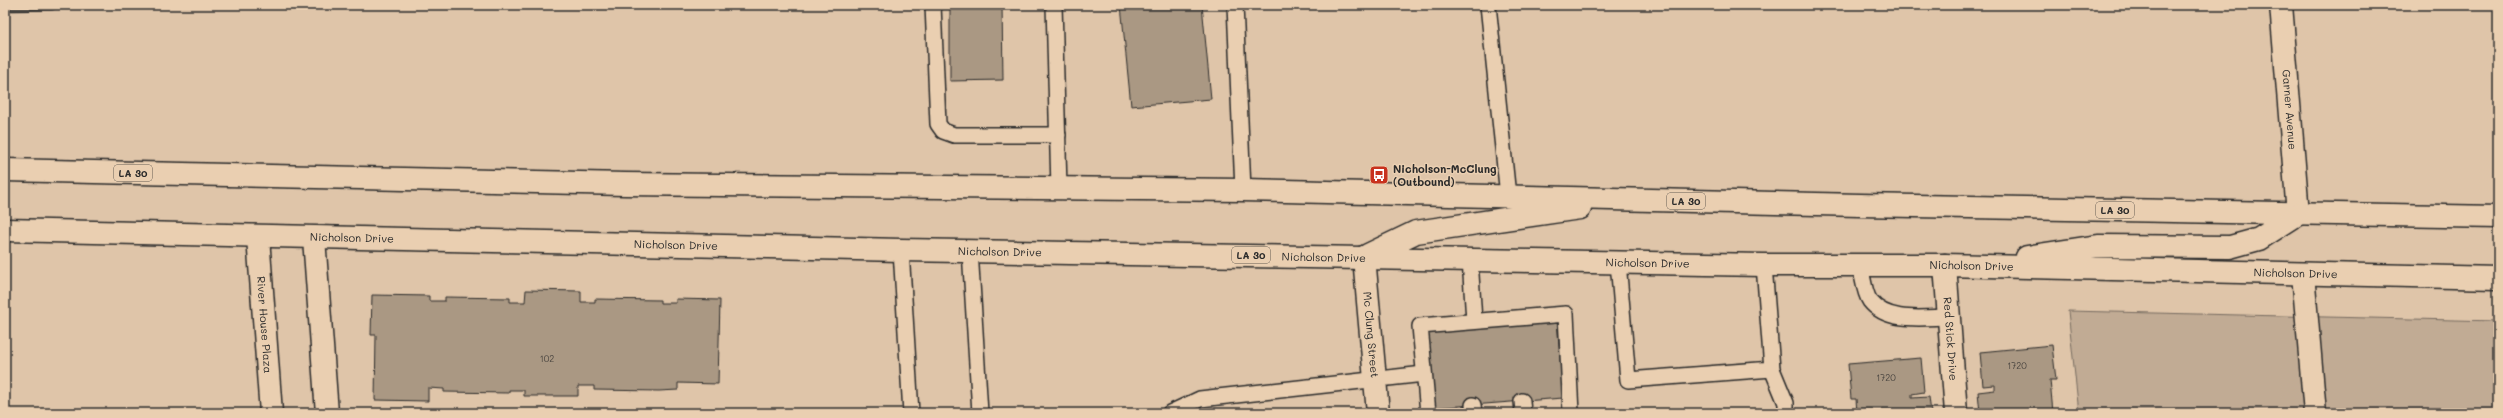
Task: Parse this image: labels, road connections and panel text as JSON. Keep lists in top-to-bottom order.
{
  "streets": {
    "main road": [
      "Garner Avenue",
      "LA 30",
      "Nicholson Drive",
      "River House Plaza",
      "Mc Clung Street",
      "Red Stick Drive"
    ]
  },
  "crossings": [
    ["Garner Avenue", "LA 30"],
    ["Nicholson Drive", "River House Plaza"],
    ["Nicholson Drive", "Mc Clung Street"],
    ["Nicholson Drive", "Red Stick Drive"]
  ],
  "places": {
    "bus stop": ["Nicholson-McClung (Outbound)"]
  },
  "house_numbers": ["102", "1720", "1720"]
}
